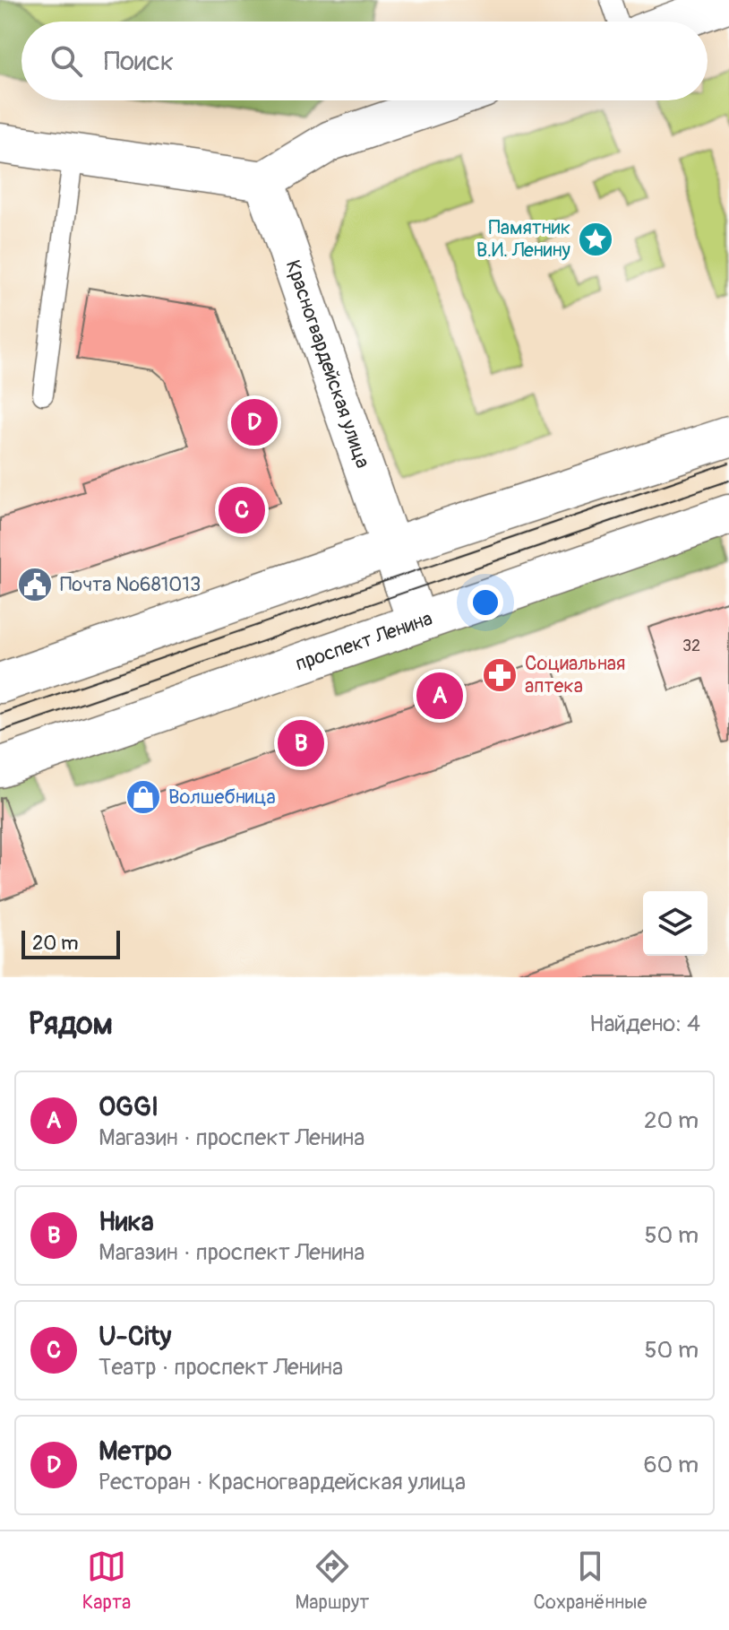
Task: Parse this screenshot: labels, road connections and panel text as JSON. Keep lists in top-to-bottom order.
{
  "streets": {
    "main road": ["Красногвардейская улица", "проспект Ленина"]
  },
  "crossings": [
    ["Красногвардейская улица", "проспект Ленина"]
  ],
  "places": {
    "place": ["Памятник В.И. Ленину"],
    "public building": ["Почта №681013"],
    "pharmacy": ["Социальная аптека"],
    "shop": ["Волшебница"]
  },
  "house_numbers": ["32"],
  "scale_bar": "20 m",
  "page": {
    "search": "Поиск",
    "pins": [
      "D",
      "C",
      "A",
      "B"
    ],
    "scale": "20 m",
    "heading": ["Рядом", "Найдено: 4"],
    "list": [
      {
        "mark": "A",
        "name": "OGGI",
        "note": "Магазин · проспект Ленина",
        "value": "20 m"
      },
      {
        "mark": "B",
        "name": "Ника",
        "note": "Магазин · проспект Ленина",
        "value": "50 m"
      },
      {
        "mark": "C",
        "name": "U-City",
        "note": "Театр · проспект Ленина",
        "value": "50 m"
      },
      {
        "mark": "D",
        "name": "Метро",
        "note": "Ресторан · Красногвардейская улица",
        "value": "60 m"
      }
    ],
    "nav": ["Карта", "Маршрут", "Сохранённые"]
  }
}
